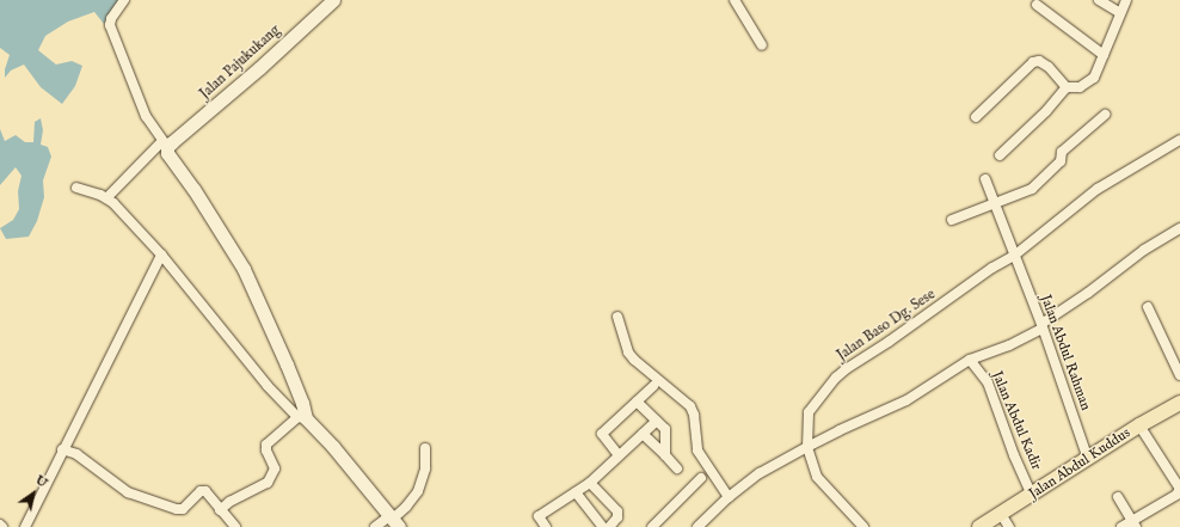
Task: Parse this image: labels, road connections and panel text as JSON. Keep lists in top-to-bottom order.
{
  "streets": {
    "main road": ["Jalan Abdul Kuddus"],
    "street": [
      "Jalan Pajukukang",
      "Jalan Baso Dg. Sese",
      "Jalan Abdul Rahman",
      "Jalan Abdul Kadir"
    ]
  },
  "crossings": [
    ["Jalan Baso Dg. Sese", "Jalan Abdul Rahman"],
    ["Jalan Abdul Rahman", "Jalan Abdul Kuddus"],
    ["Jalan Abdul Kadir", "Jalan Abdul Kuddus"]
  ],
  "north": "top right"
}
